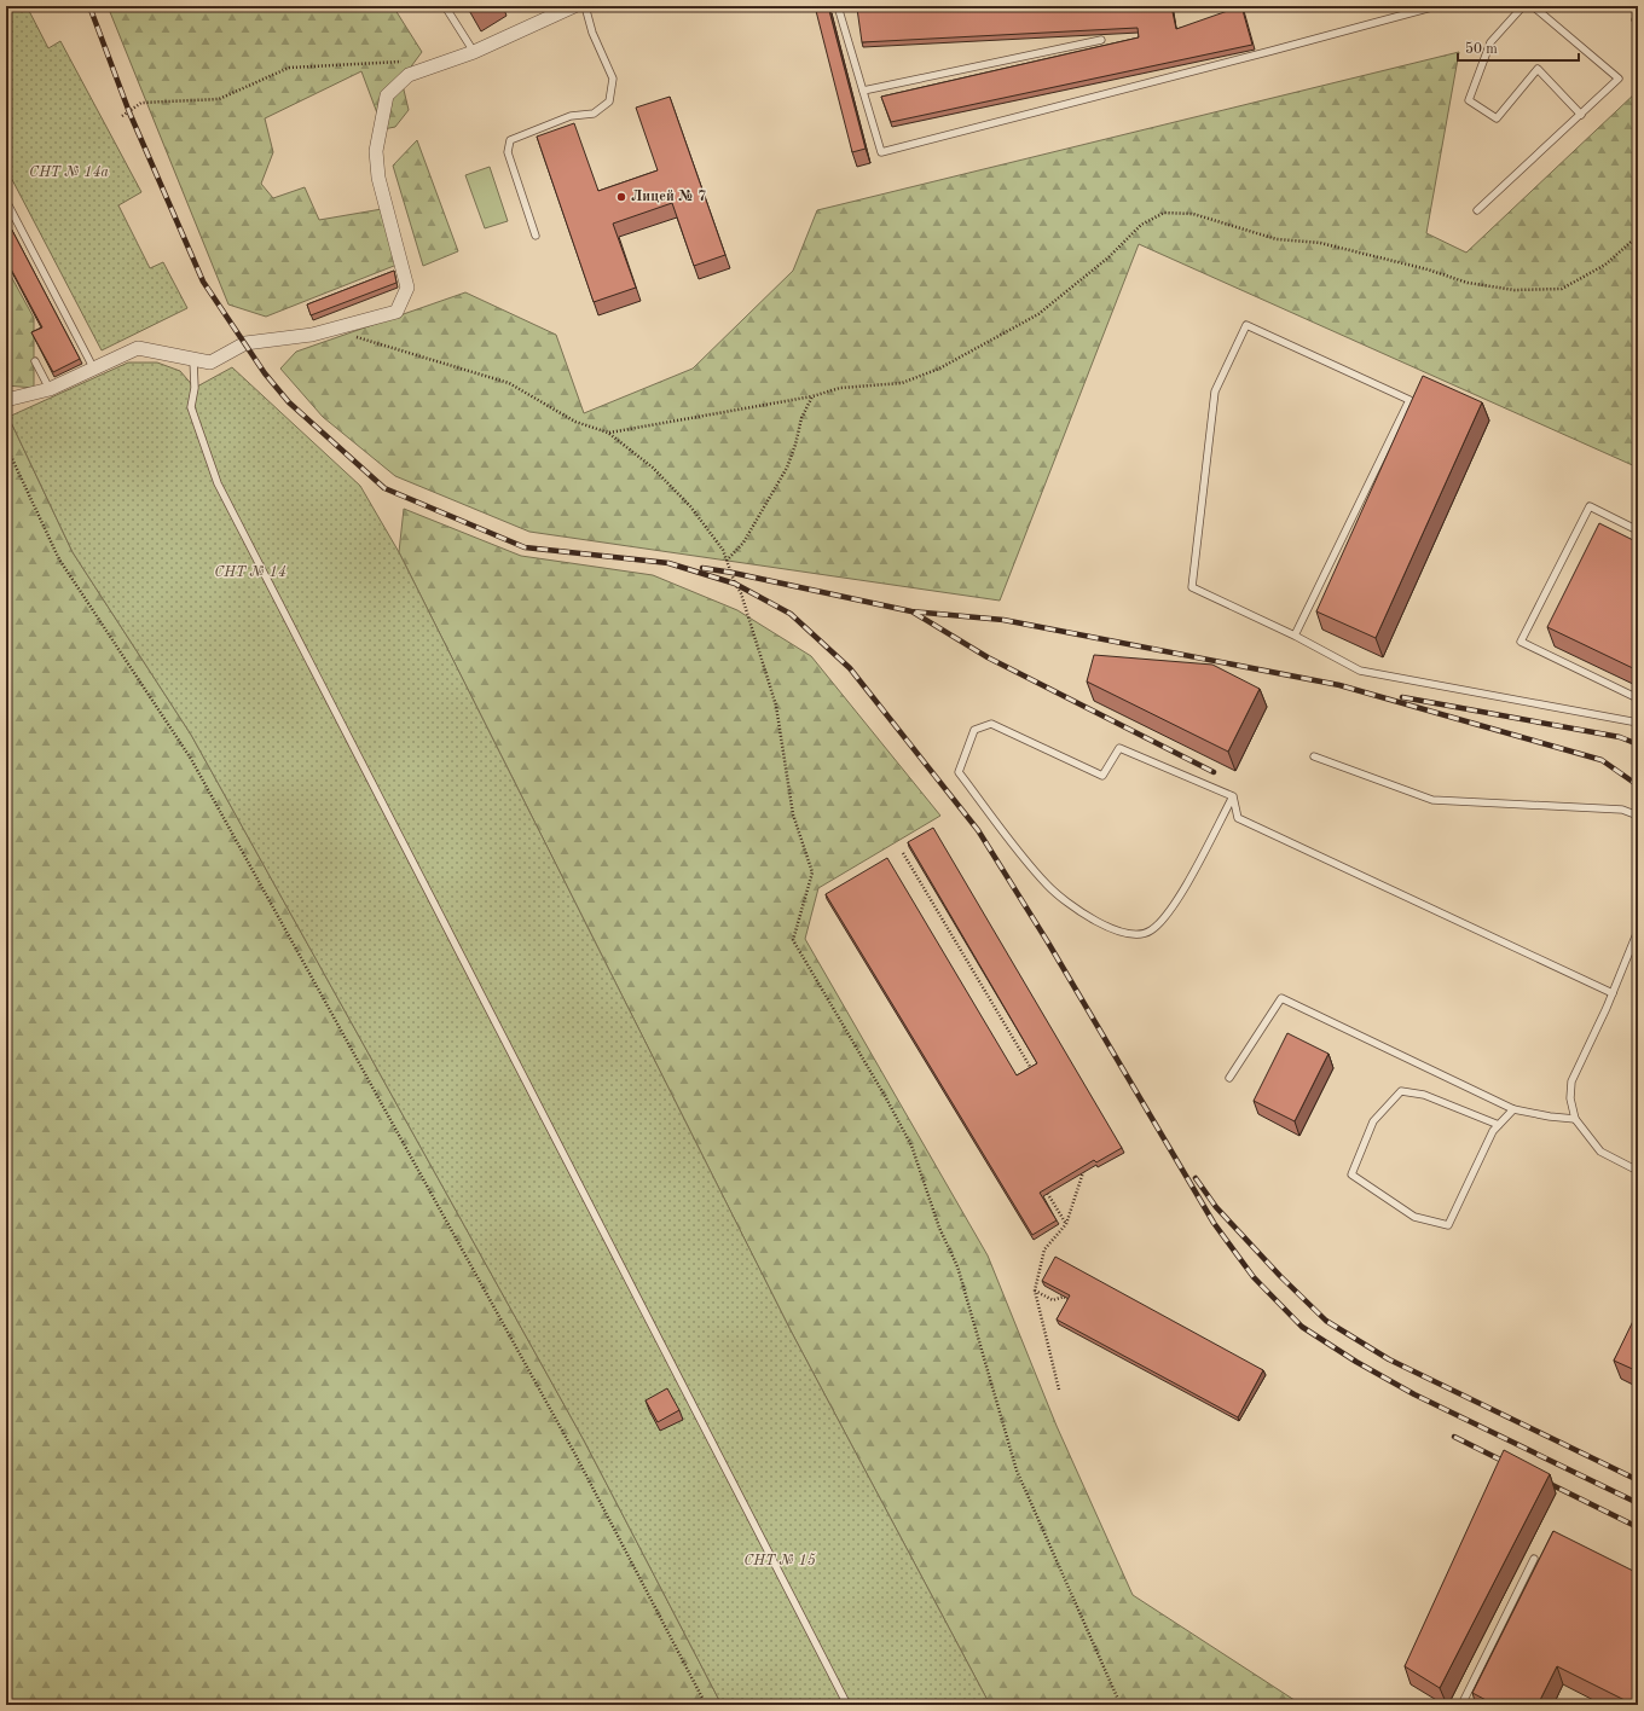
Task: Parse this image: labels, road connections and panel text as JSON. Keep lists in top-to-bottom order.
{
  "parks": ["СНТ № 14а", "СНТ № 14", "СНТ № 15"],
  "places": ["Лицей № 7"],
  "scale_bar": "50 m"
}
